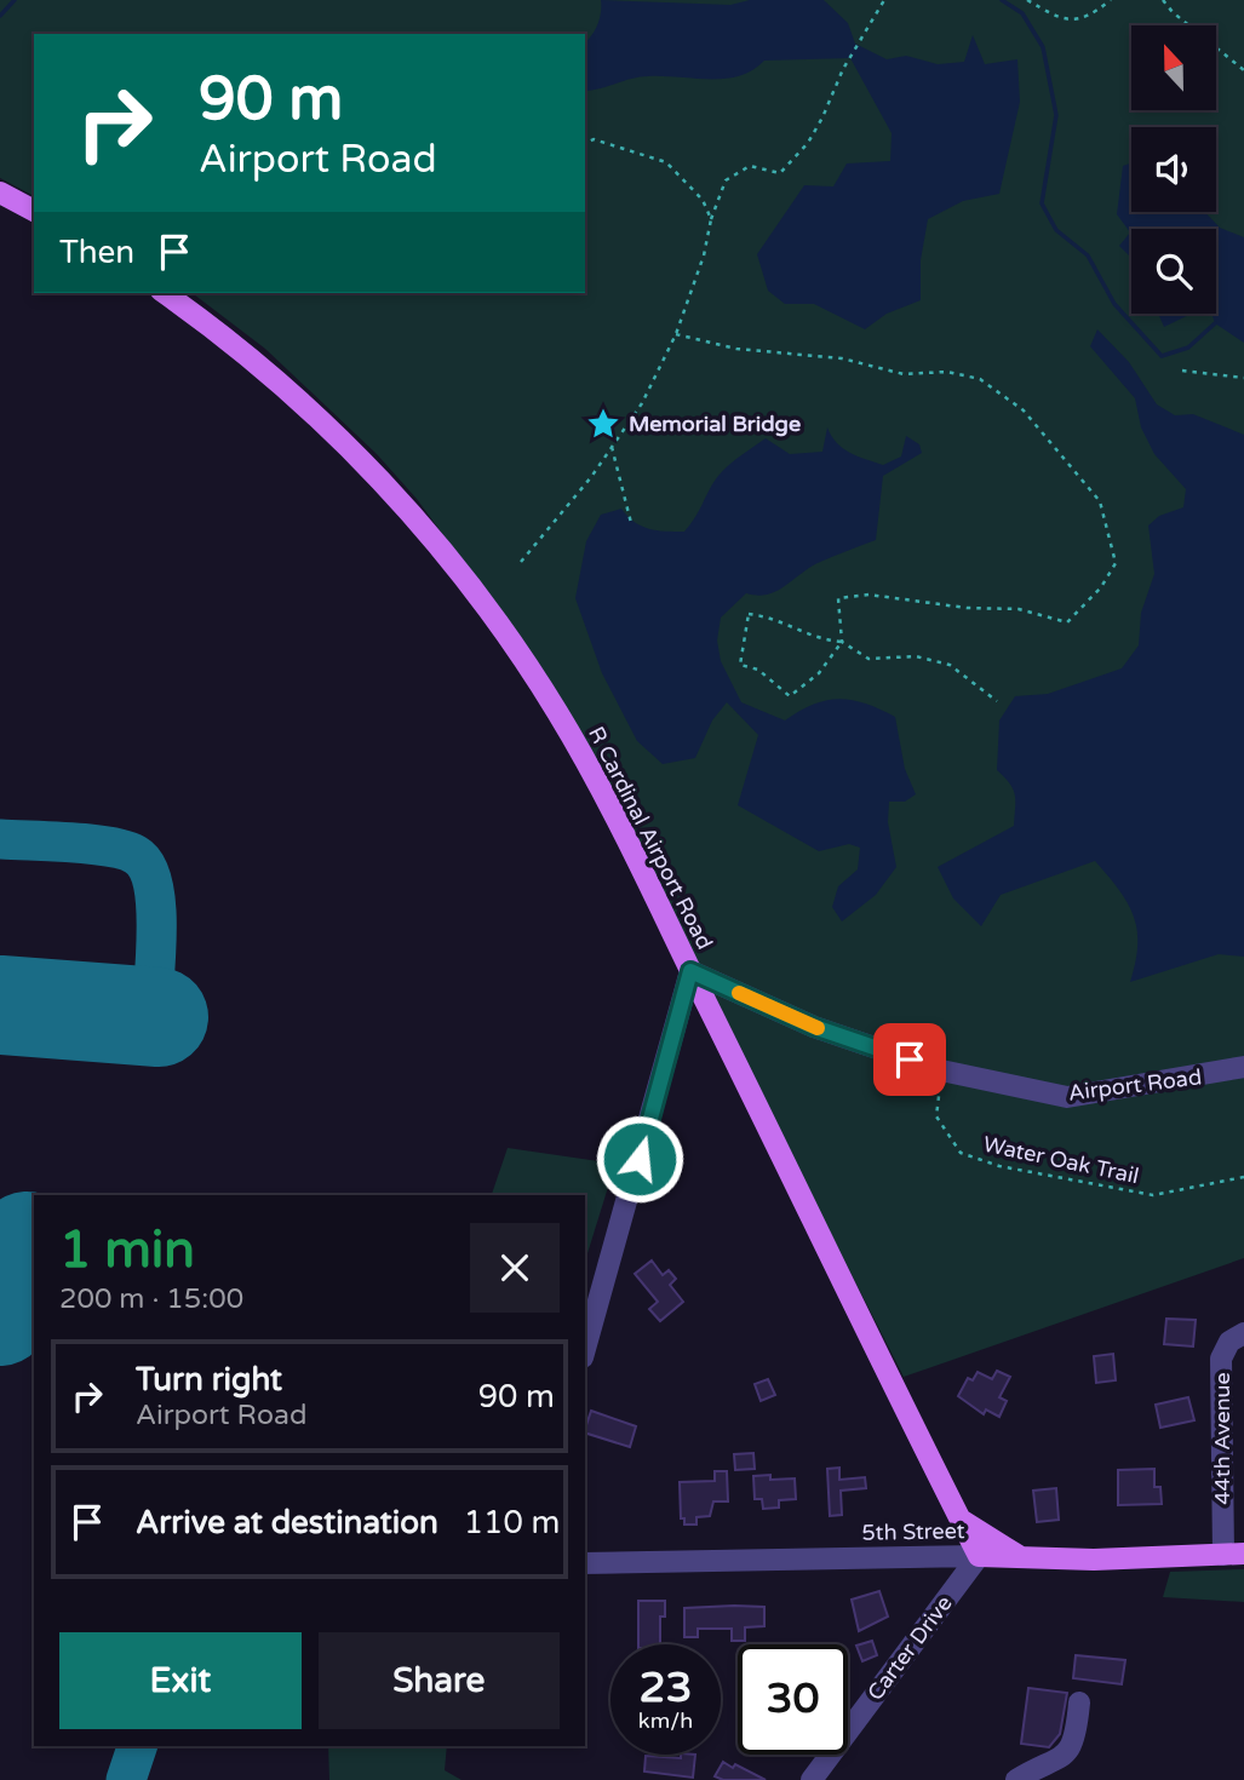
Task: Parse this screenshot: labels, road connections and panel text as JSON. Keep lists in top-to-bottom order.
{
  "streets": {
    "main road": ["R Cardinal Airport Road", "5th Street"],
    "street": ["Airport Road", "44th Avenue", "Carter Drive"],
    "path": ["Water Oak Trail"]
  },
  "crossings": [
    ["R Cardinal Airport Road", "Airport Road"],
    ["R Cardinal Airport Road", "5th Street"],
    ["R Cardinal Airport Road", "Carter Drive"],
    ["Airport Road", "Water Oak Trail"],
    ["44th Avenue", "5th Street"],
    ["5th Street", "Carter Drive"]
  ],
  "places": {
    "place": ["Memorial Bridge"]
  },
  "north": "top",
  "page": {
    "turn": ["90 m", "Airport Road"],
    "then": "Then",
    "heading": ["1 min", "200 m · 15:00"],
    "list": [
      {
        "name": "Turn right",
        "note": "Airport Road",
        "value": "90 m"
      },
      {
        "name": "Arrive at destination",
        "value": "110 m"
      }
    ],
    "buttons": ["Exit", "Share"],
    "speed": "23 km/h",
    "limit": "30"
  }
}
